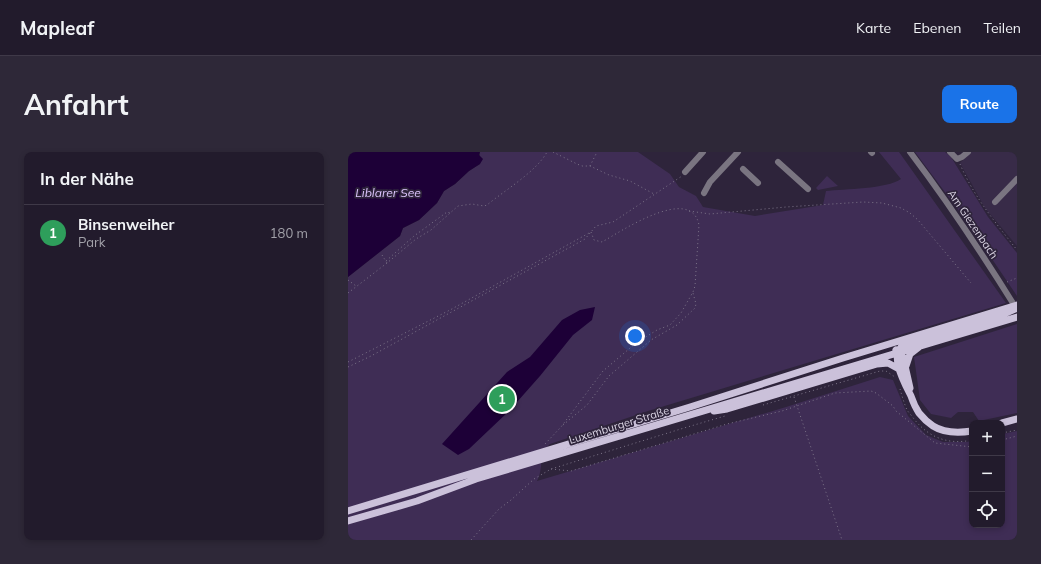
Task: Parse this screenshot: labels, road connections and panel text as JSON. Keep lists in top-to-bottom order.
{
  "streets": {
    "main road": ["Luxemburger Straße"],
    "street": ["Am Giezenbach"]
  },
  "water": ["Liblarer See"],
  "page": {
    "header": "Mapleaf",
    "nav": ["Karte", "Ebenen", "Teilen"],
    "buttons": "Route",
    "title": "Anfahrt",
    "heading": "In der Nähe",
    "list": [
      {
        "mark": "1",
        "name": "Binsenweiher",
        "note": "Park",
        "value": "180 m"
      }
    ],
    "pins": "1",
    "map_buttons": ["+", "−"]
  }
}
